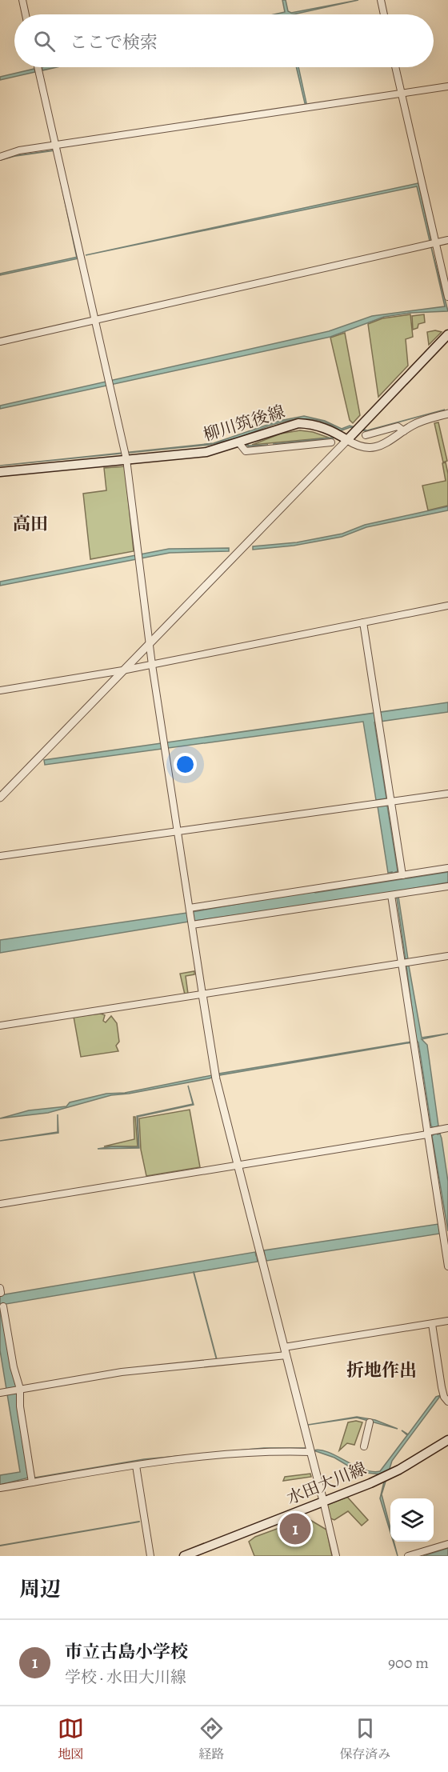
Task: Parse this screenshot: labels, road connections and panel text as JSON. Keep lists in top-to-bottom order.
{
  "streets": {
    "main road": ["柳川筑後線", "水田大川線"]
  },
  "districts": ["高田", "折地作出"],
  "page": {
    "search": "ここで検索",
    "pins": "1",
    "heading": "周辺",
    "list": [
      {
        "mark": "1",
        "name": "市立古島小学校",
        "note": "学校 · 水田大川線",
        "value": "900 m"
      }
    ],
    "nav": ["地図", "経路", "保存済み"]
  }
}
